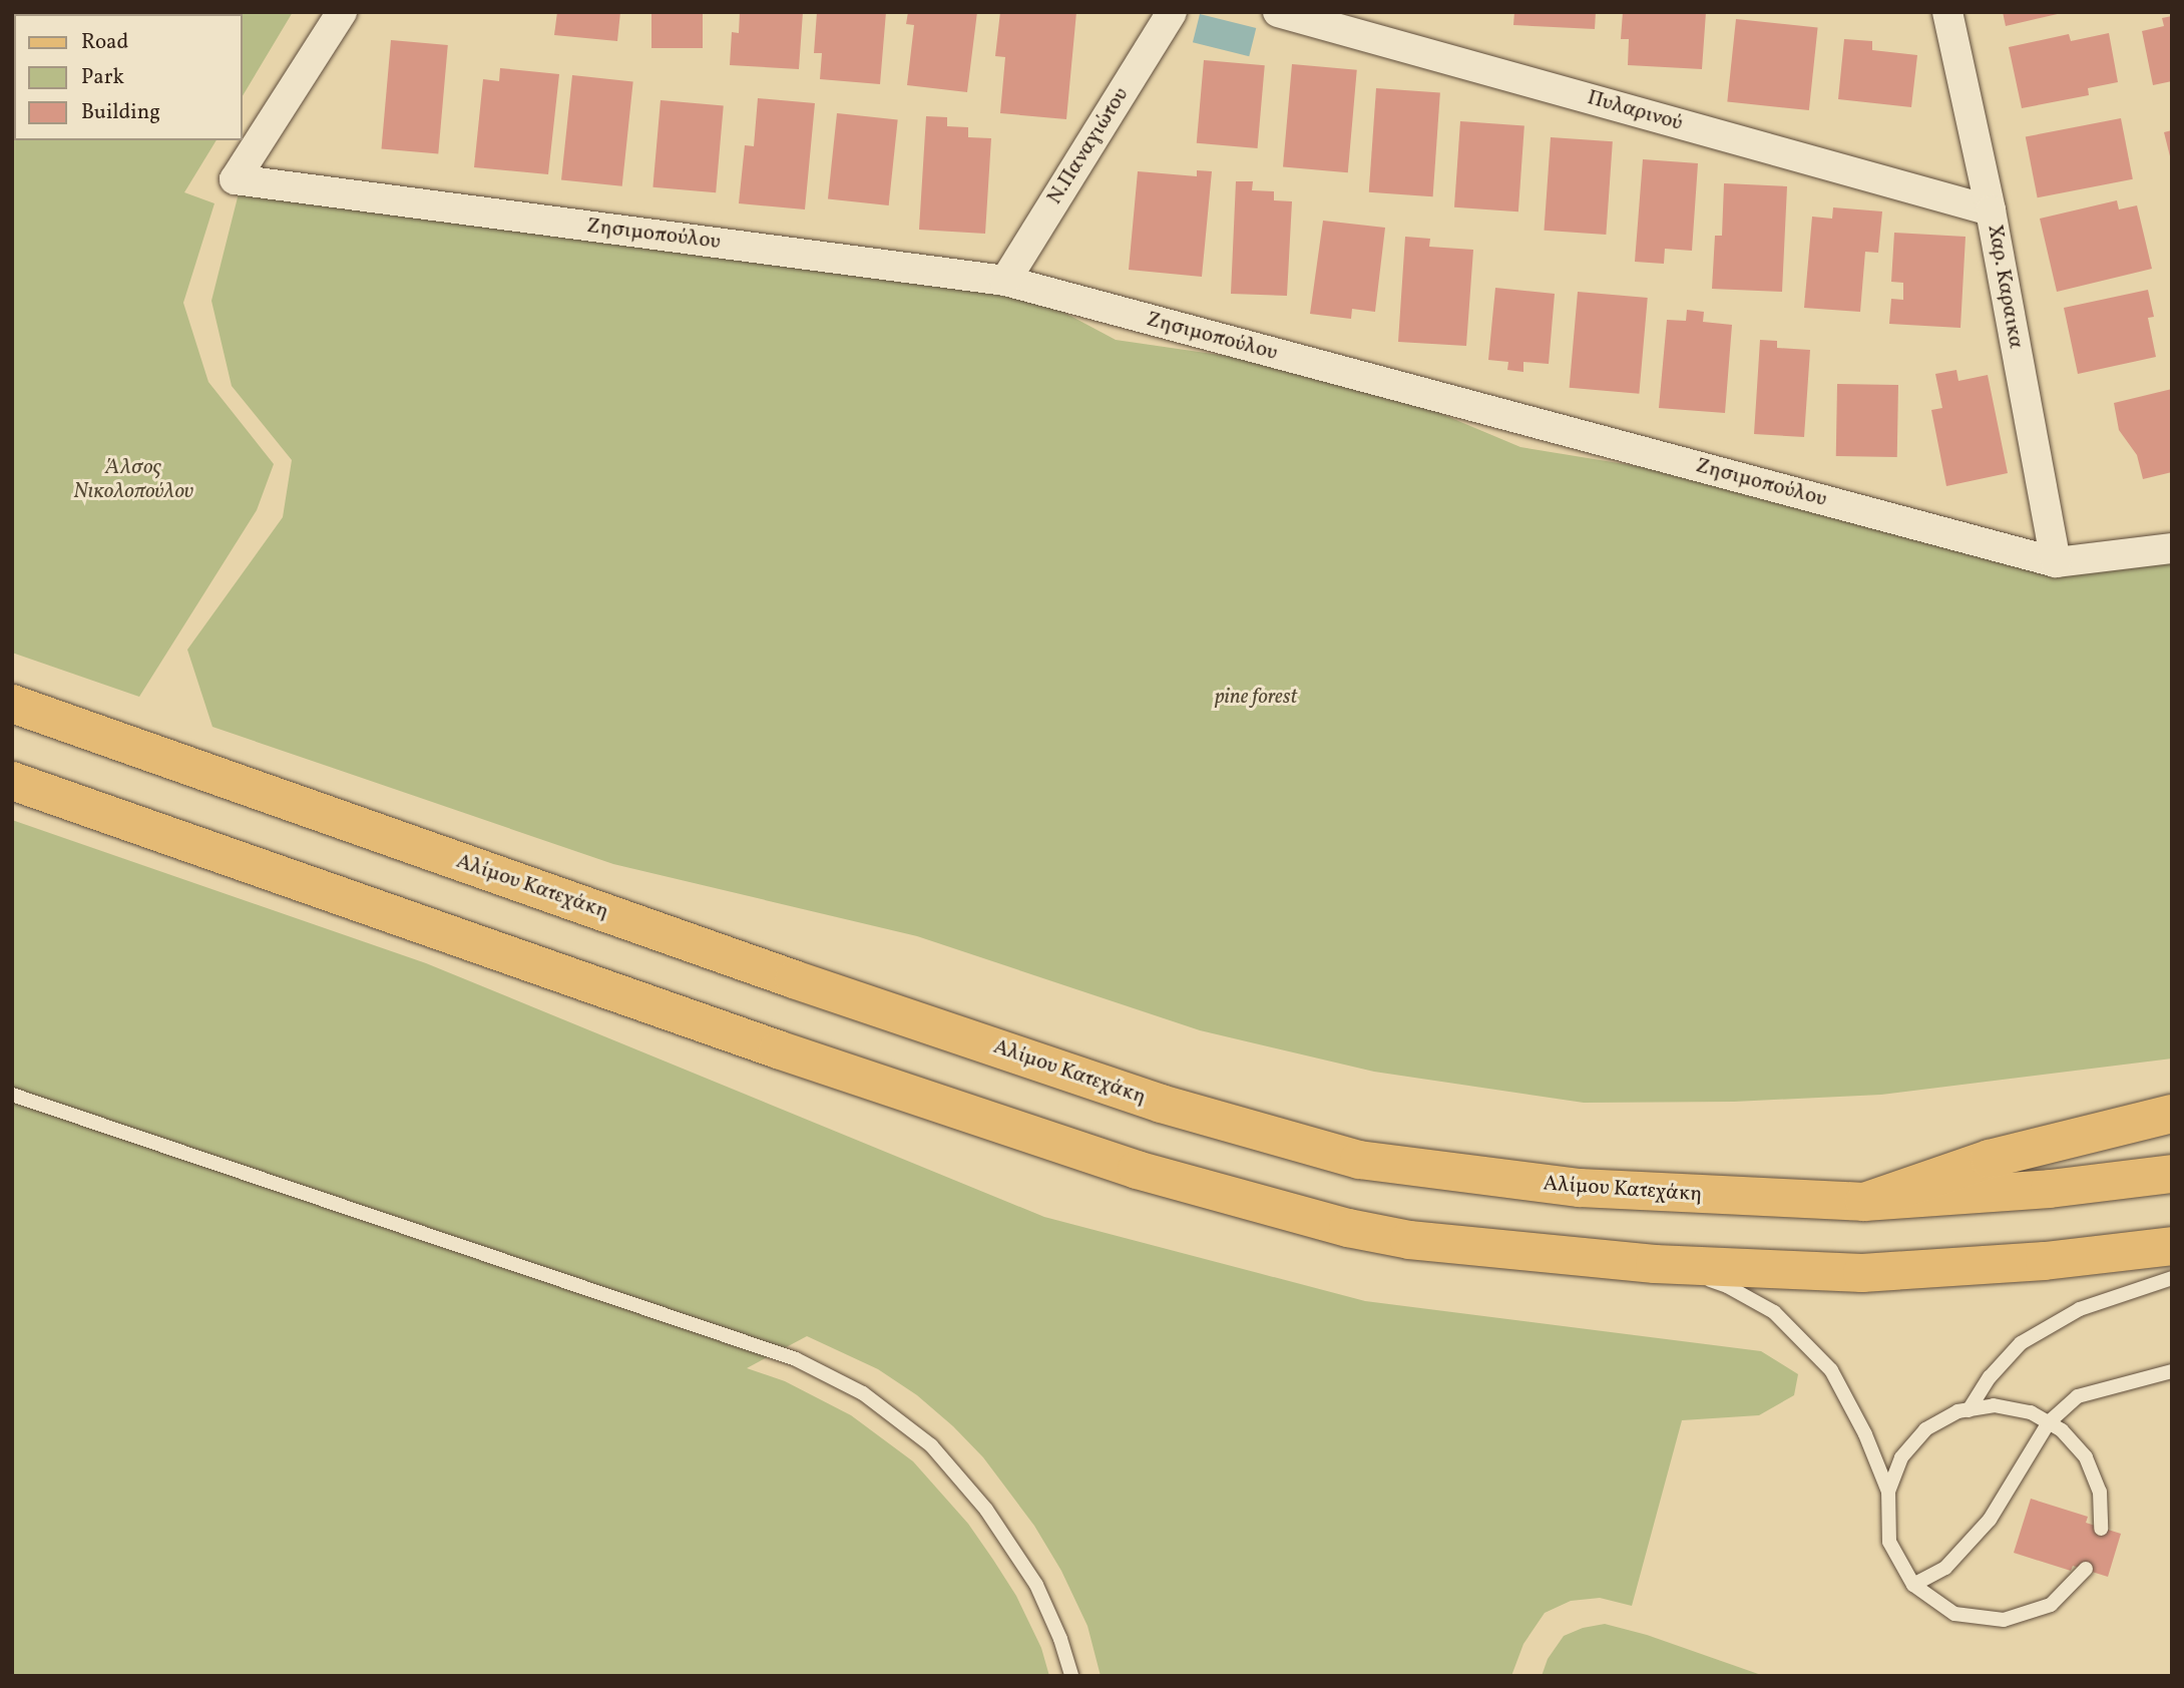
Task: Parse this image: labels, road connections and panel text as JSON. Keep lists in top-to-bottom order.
{
  "streets": {
    "main road": ["Αλίμου Κατεχάκη"],
    "street": [
      "Πυλαρινού",
      "Ν.Παναγιώτου",
      "Ζησιμοπούλου",
      "Χαρ. Καραικα"
    ]
  },
  "crossings": [
    ["Πυλαρινού", "Χαρ. Καραικα"],
    ["Ν.Παναγιώτου", "Ζησιμοπούλου"],
    ["Ζησιμοπούλου", "Χαρ. Καραικα"]
  ],
  "parks": ["Άλσος Νικολοπούλου", "pine forest"],
  "legend": ["Road", "Park", "Building"]
}
